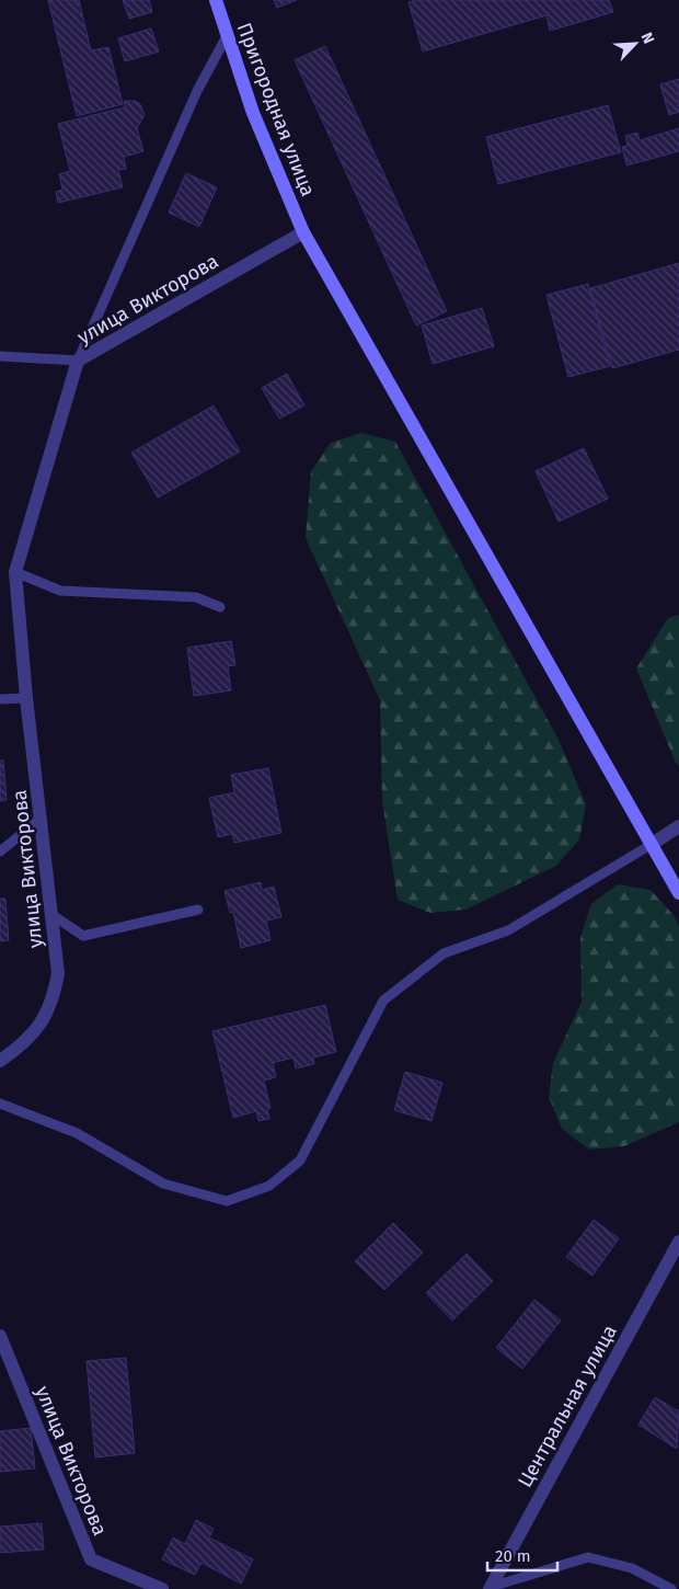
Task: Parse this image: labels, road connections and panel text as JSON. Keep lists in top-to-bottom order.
{
  "streets": {
    "street": ["Пригородная улица", "улица Викторова", "Центральная улица"]
  },
  "crossings": [
    ["Пригородная улица", "улица Викторова"]
  ],
  "scale_bar": "20 m",
  "north": "top right"
}
